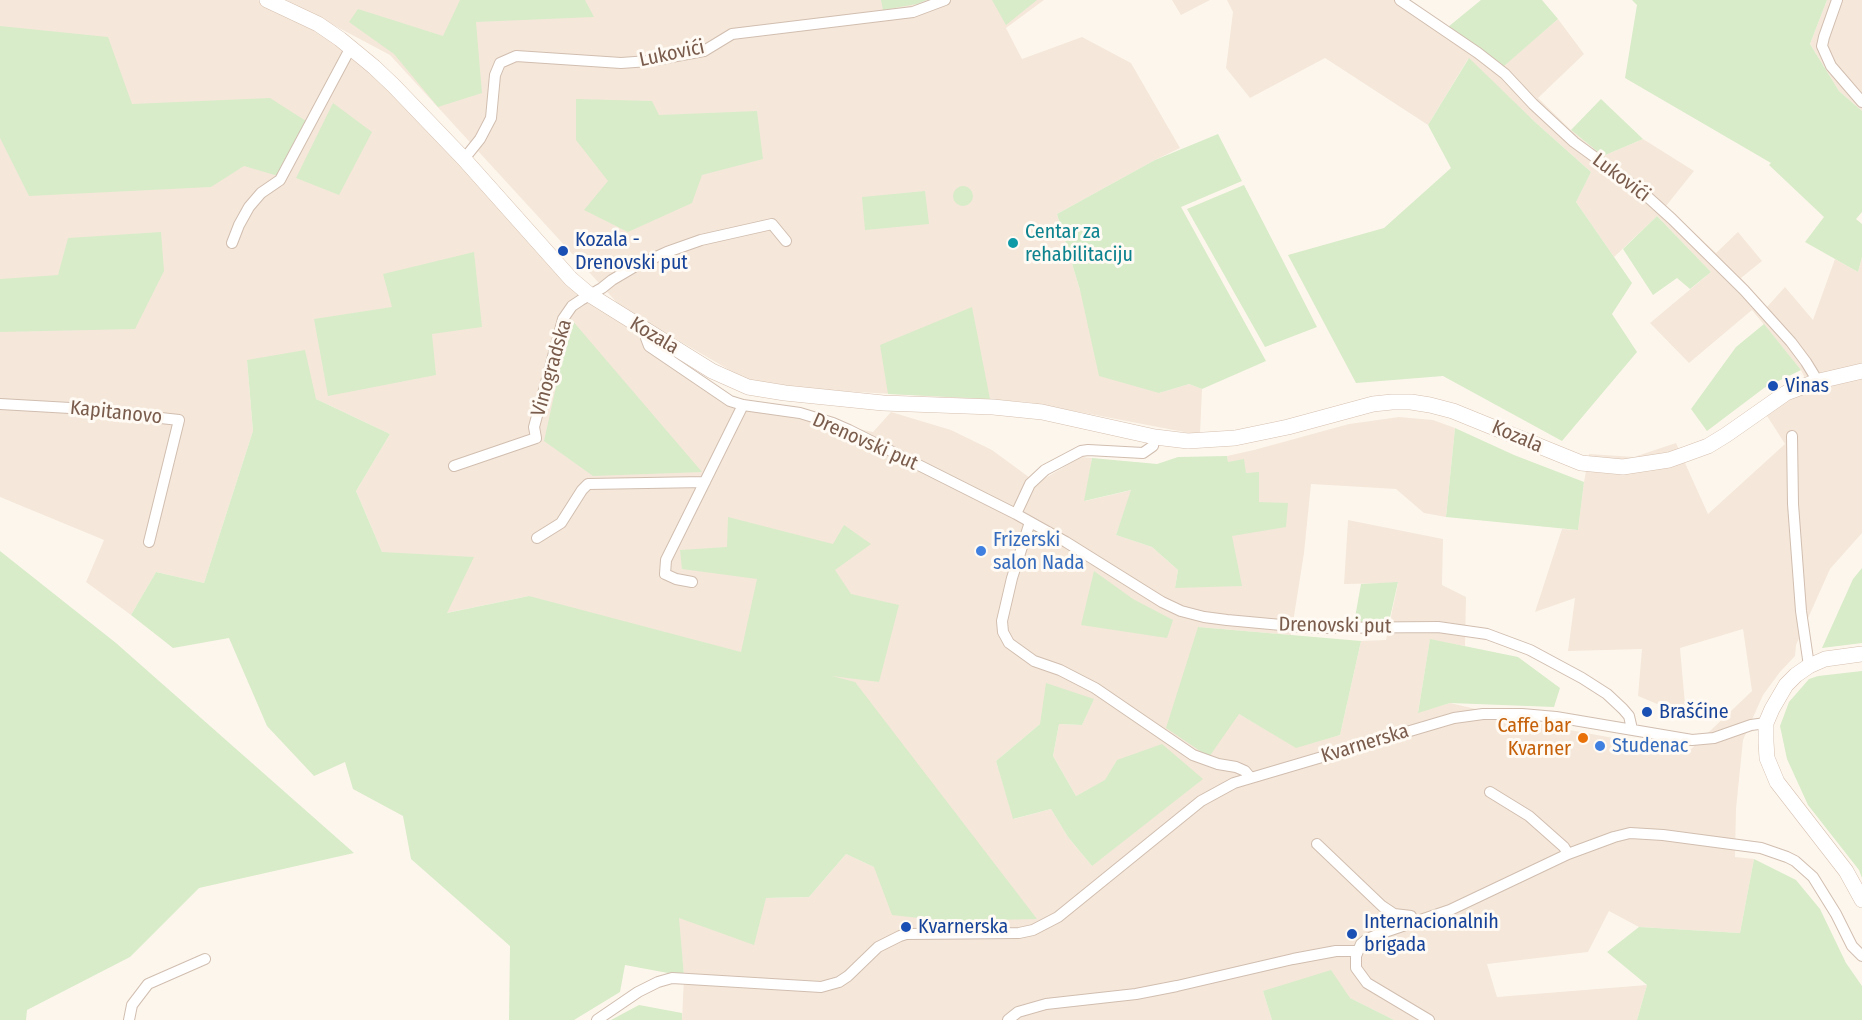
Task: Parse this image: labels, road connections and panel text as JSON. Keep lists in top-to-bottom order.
{
  "streets": {
    "main road": ["Kozala"],
    "street": [
      "Lukovići",
      "Vinogradska",
      "Kapitanovo",
      "Drenovski put",
      "Kvarnerska"
    ]
  },
  "crossings": [
    ["Lukovići", "Kozala"],
    ["Kozala", "Vinogradska"],
    ["Kozala", "Drenovski put"],
    ["Drenovski put", "Kvarnerska"]
  ],
  "places": [
    "Centar za rehabilitaciju",
    "Kozala - Drenovski put",
    "Vinas",
    "Frizerski salon Nada",
    "Brašćine",
    "Caffe bar Kvarner",
    "Studenac",
    "Kvarnerska",
    "Internacionalnih brigada"
  ]
}
